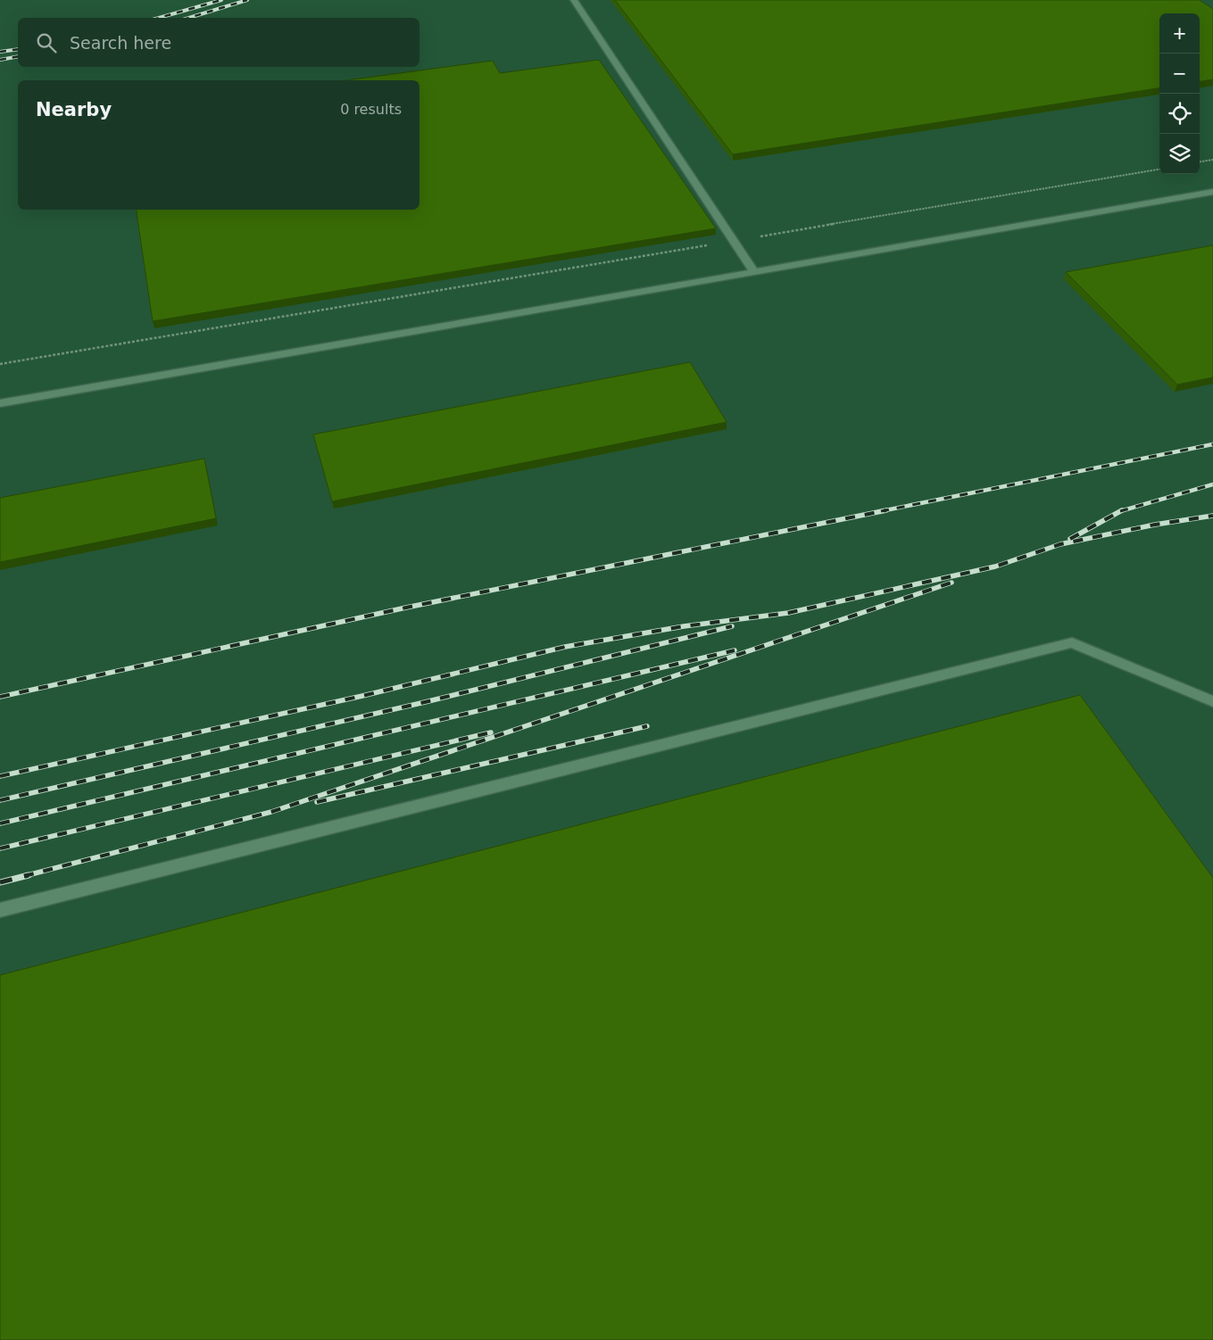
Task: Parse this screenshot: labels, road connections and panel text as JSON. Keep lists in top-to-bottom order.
{
  "page": {
    "map_buttons": ["+", "−"],
    "search": "Search here",
    "heading": ["Nearby", "0 results"]
  }
}
